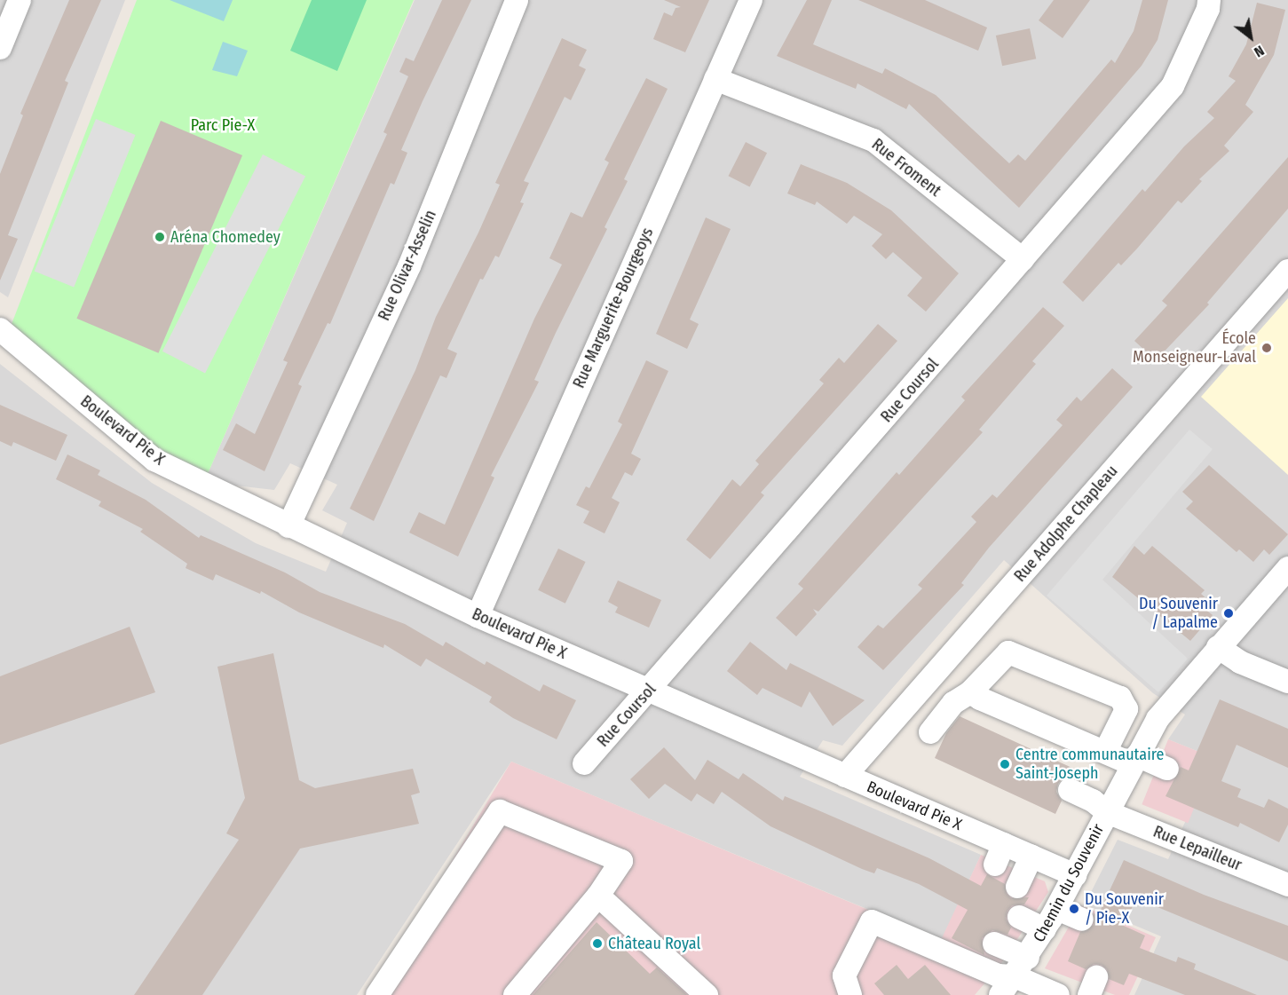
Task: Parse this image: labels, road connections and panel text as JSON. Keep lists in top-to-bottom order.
{
  "streets": {
    "street": [
      "Rue Froment",
      "Rue Olivar-Asselin",
      "Rue Marguerite-Bourgeoys",
      "Rue Coursol",
      "Boulevard Pie X",
      "Rue Adolphe Chapleau",
      "Rue Lepailleur",
      "Chemin du Souvenir"
    ]
  },
  "crossings": [
    ["Rue Froment", "Rue Marguerite-Bourgeoys"],
    ["Rue Froment", "Rue Coursol"],
    ["Rue Olivar-Asselin", "Boulevard Pie X"],
    ["Rue Marguerite-Bourgeoys", "Boulevard Pie X"],
    ["Rue Coursol", "Boulevard Pie X"],
    ["Boulevard Pie X", "Rue Adolphe Chapleau"],
    ["Boulevard Pie X", "Chemin du Souvenir"],
    ["Rue Lepailleur", "Chemin du Souvenir"]
  ],
  "parks": ["Parc Pie-X"],
  "places": [
    "Aréna Chomedey",
    "École Monseigneur-Laval",
    "Du Souvenir / Lapalme",
    "Centre communautaire Saint-Joseph",
    "Du Souvenir / Pie-X",
    "Château Royal"
  ],
  "north": "bottom right"
}
